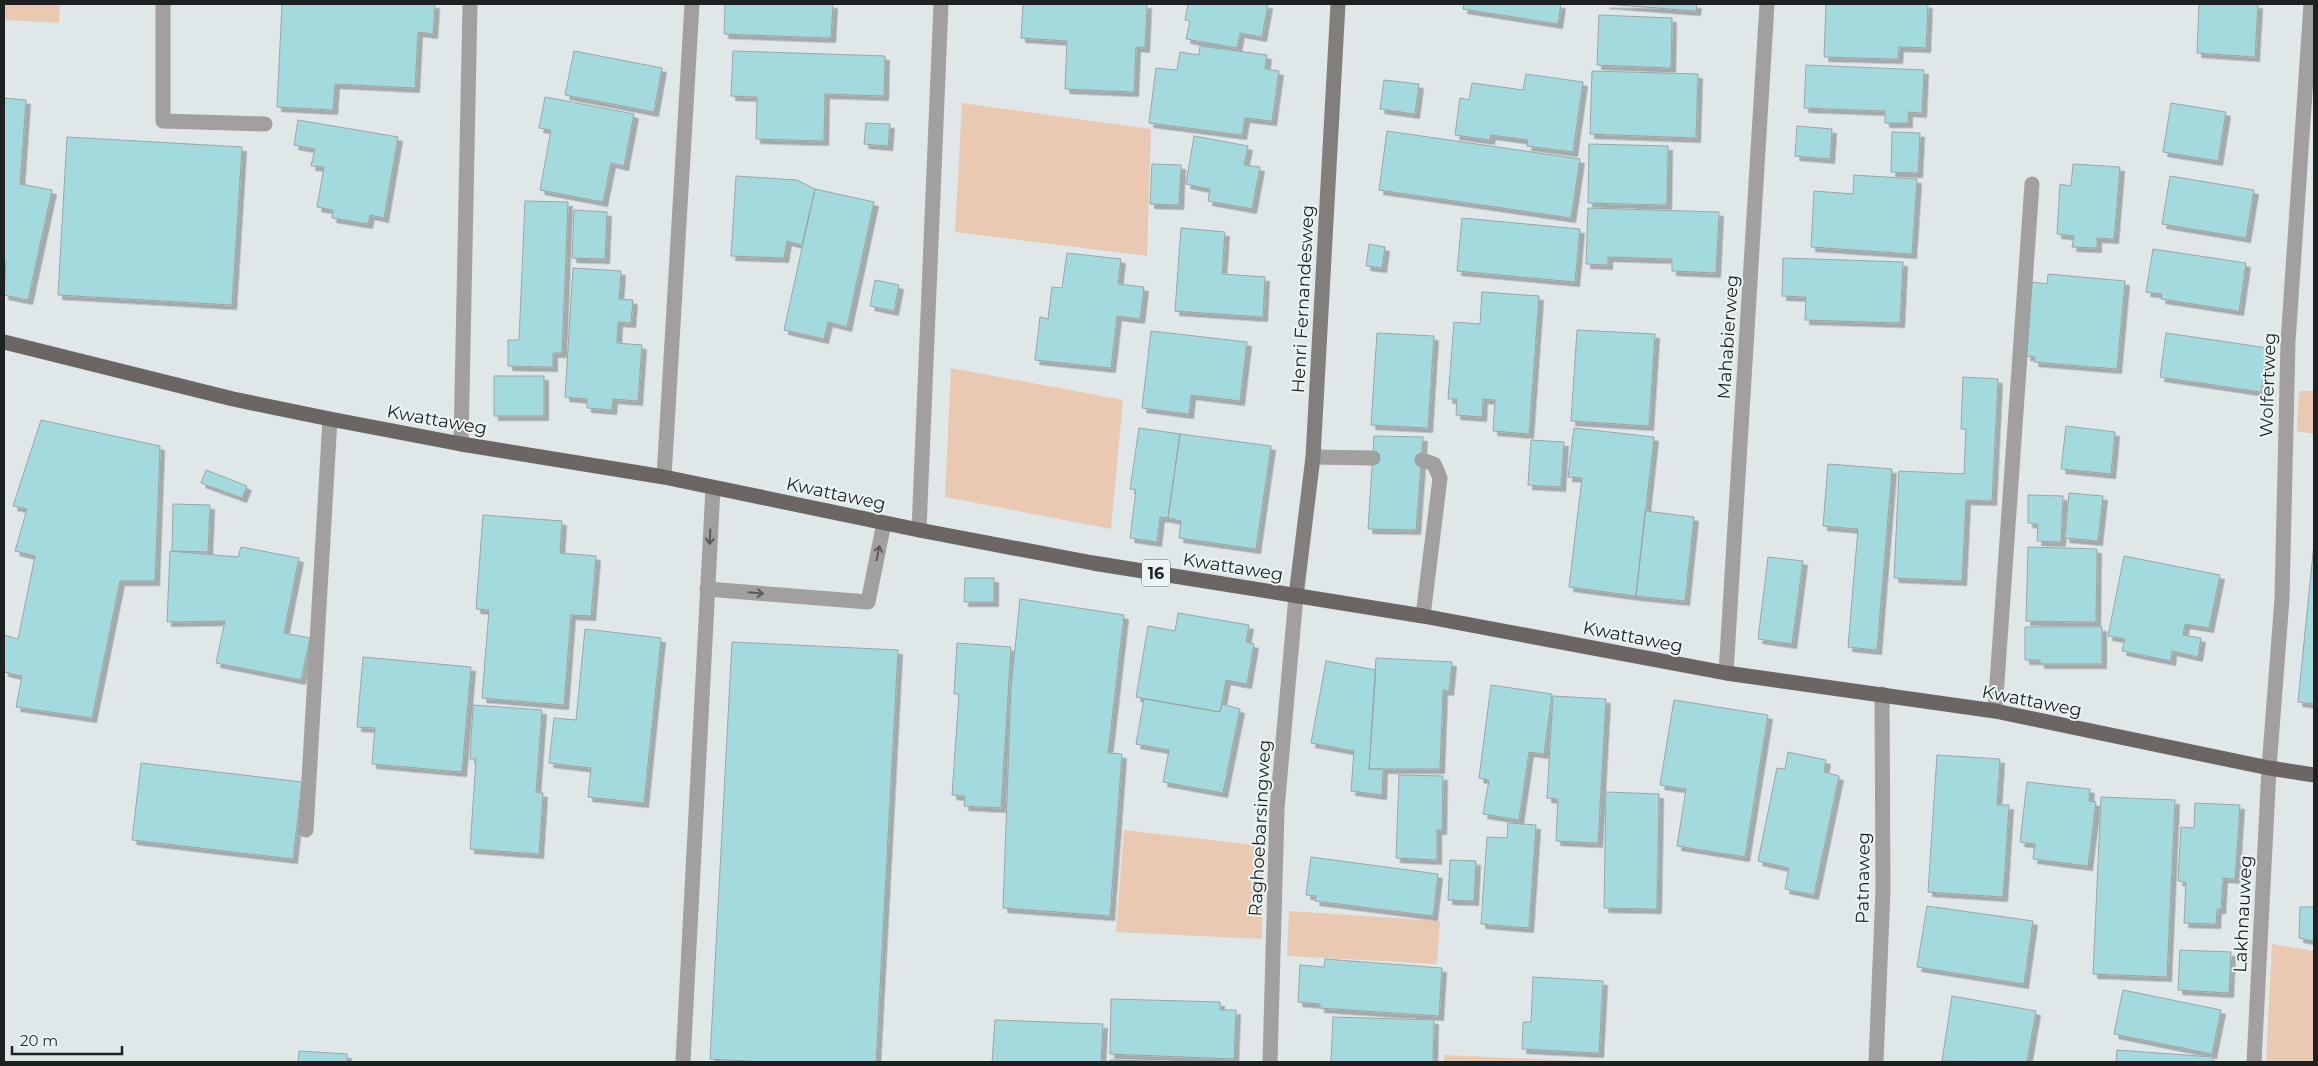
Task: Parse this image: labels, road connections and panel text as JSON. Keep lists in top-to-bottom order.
{
  "streets": {
    "main road": ["Kwattaweg", "16"],
    "street": [
      "Henri Fernandesweg",
      "Mahabierweg",
      "Wolfertweg",
      "Raghoebarsingweg",
      "Patnaweg",
      "Lakhnauweg"
    ]
  },
  "crossings": [
    ["Henri Fernandesweg", "Kwattaweg"],
    ["Henri Fernandesweg", "Raghoebarsingweg"],
    ["Mahabierweg", "Kwattaweg"],
    ["Wolfertweg", "Kwattaweg"],
    ["Wolfertweg", "Lakhnauweg"],
    ["Kwattaweg", "Raghoebarsingweg"],
    ["Kwattaweg", "Patnaweg"],
    ["Kwattaweg", "Lakhnauweg"]
  ],
  "scale_bar": "20 m"
}
